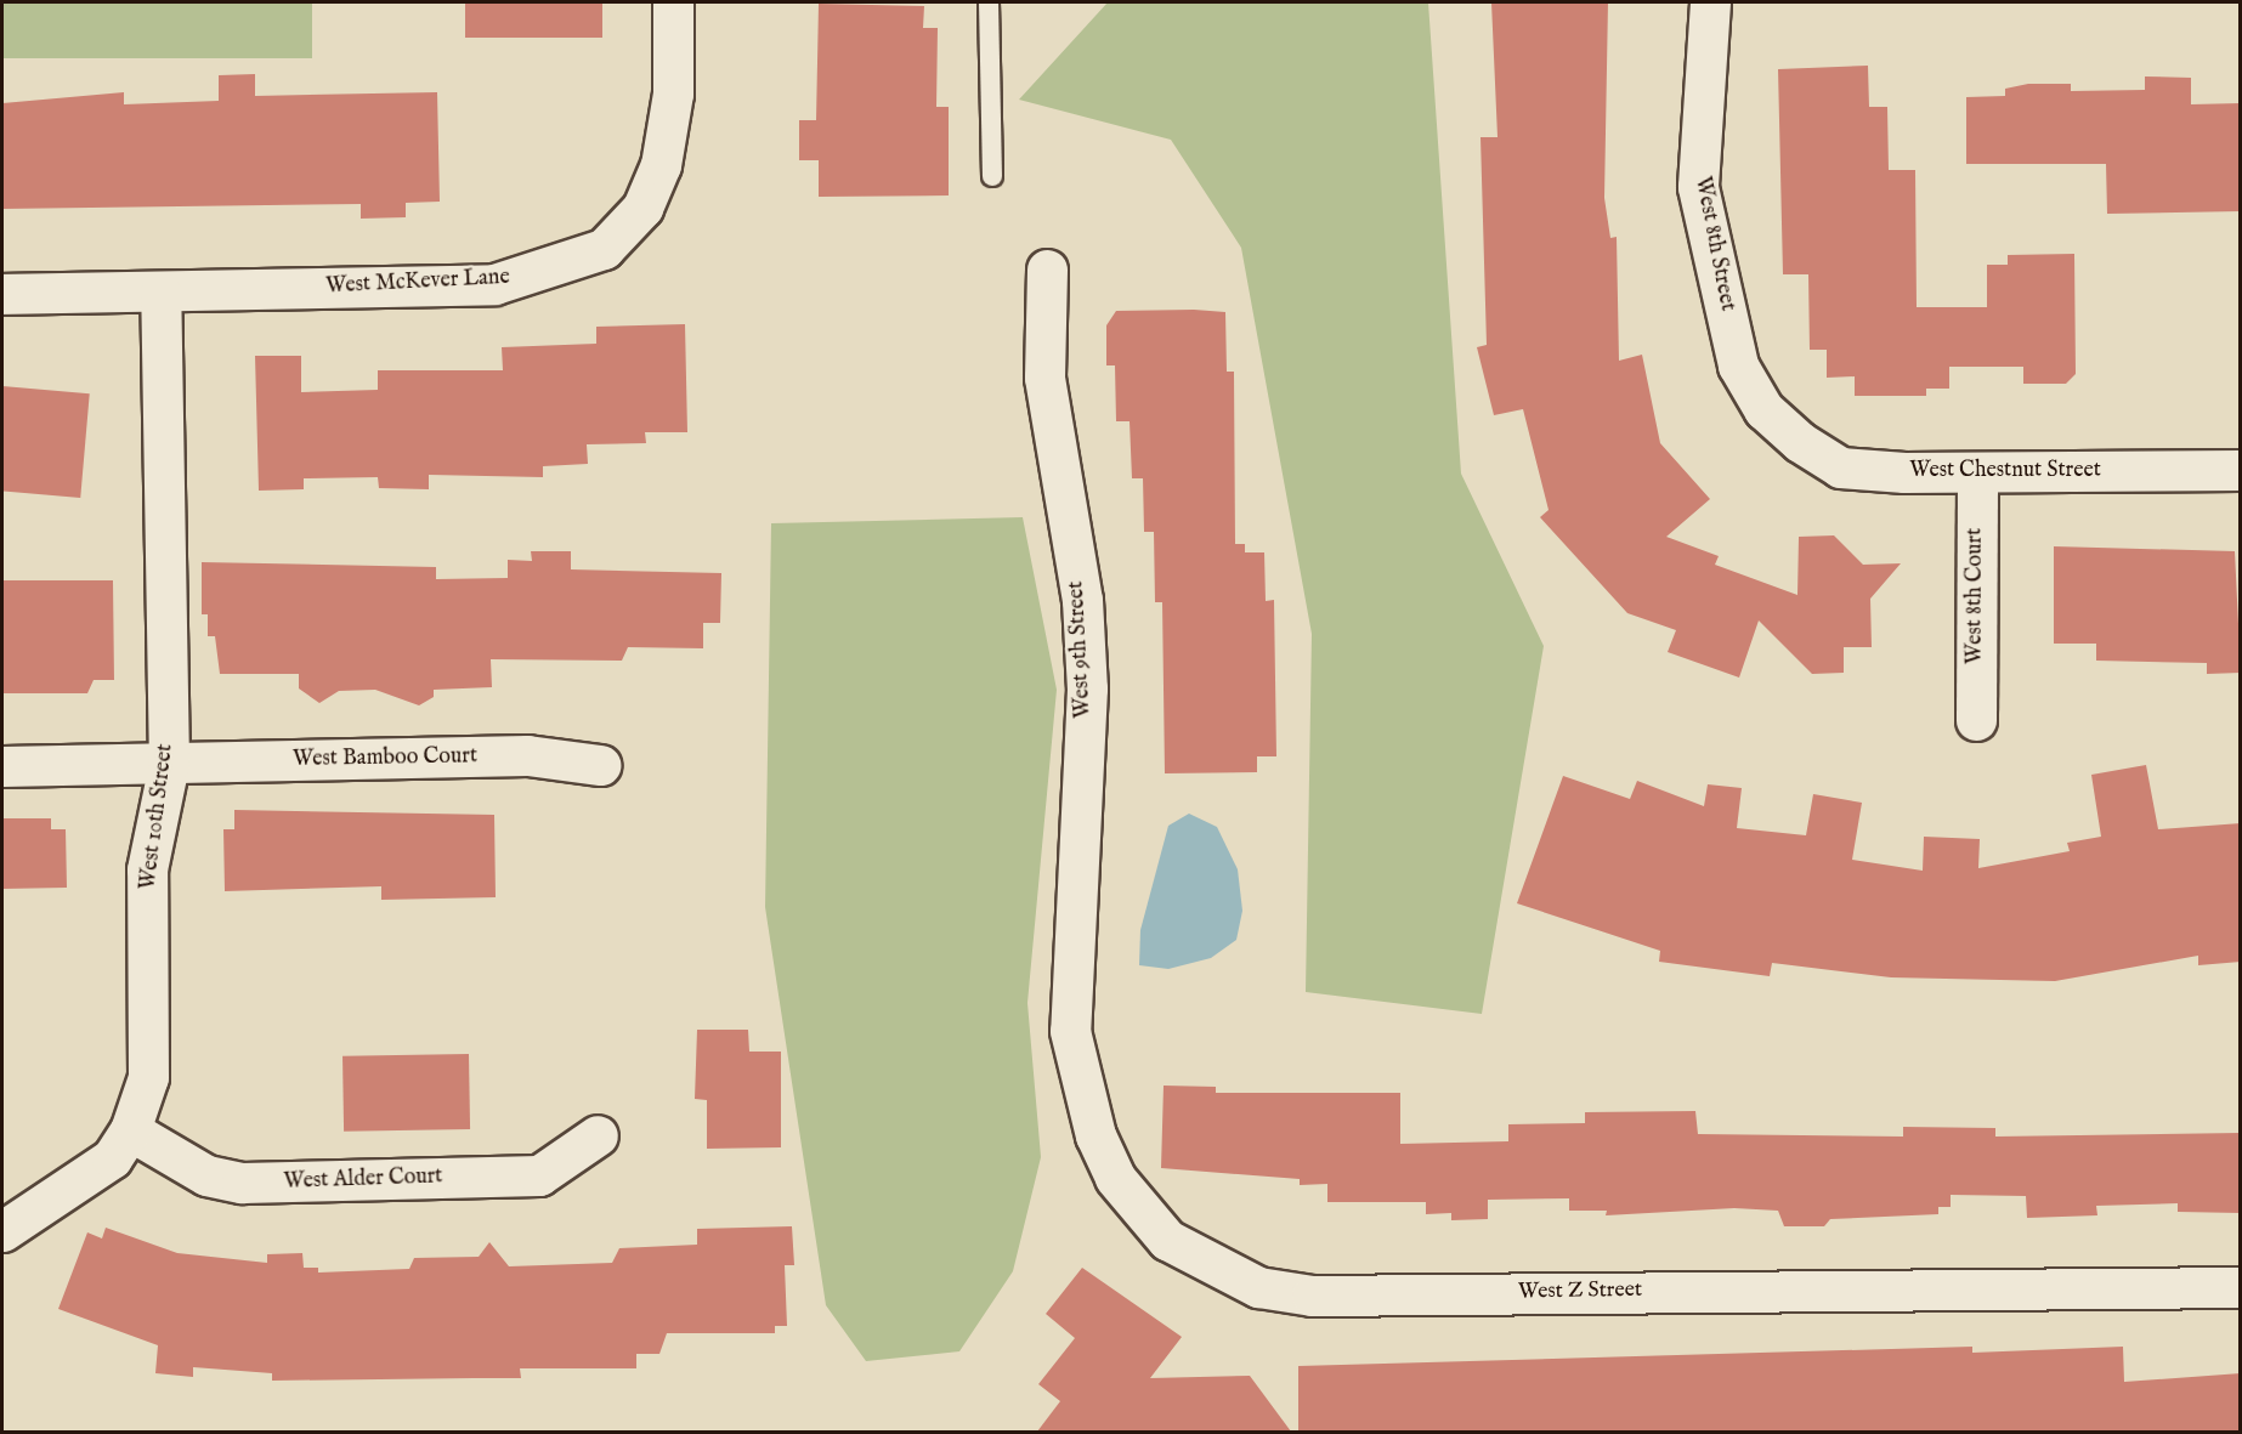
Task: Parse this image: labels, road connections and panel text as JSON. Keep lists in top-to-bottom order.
{
  "streets": {
    "street": [
      "West 8th Street",
      "West McKever Lane",
      "West Chestnut Street",
      "West 8th Court",
      "West 9th Street",
      "West Bamboo Court",
      "West 10th Street",
      "West Alder Court",
      "West Z Street"
    ]
  },
  "crossings": [
    ["West 8th Street", "West Chestnut Street"],
    ["West McKever Lane", "West 10th Street"],
    ["West Chestnut Street", "West 8th Court"],
    ["West 9th Street", "West Z Street"],
    ["West Bamboo Court", "West 10th Street"],
    ["West 10th Street", "West Alder Court"]
  ]
}
